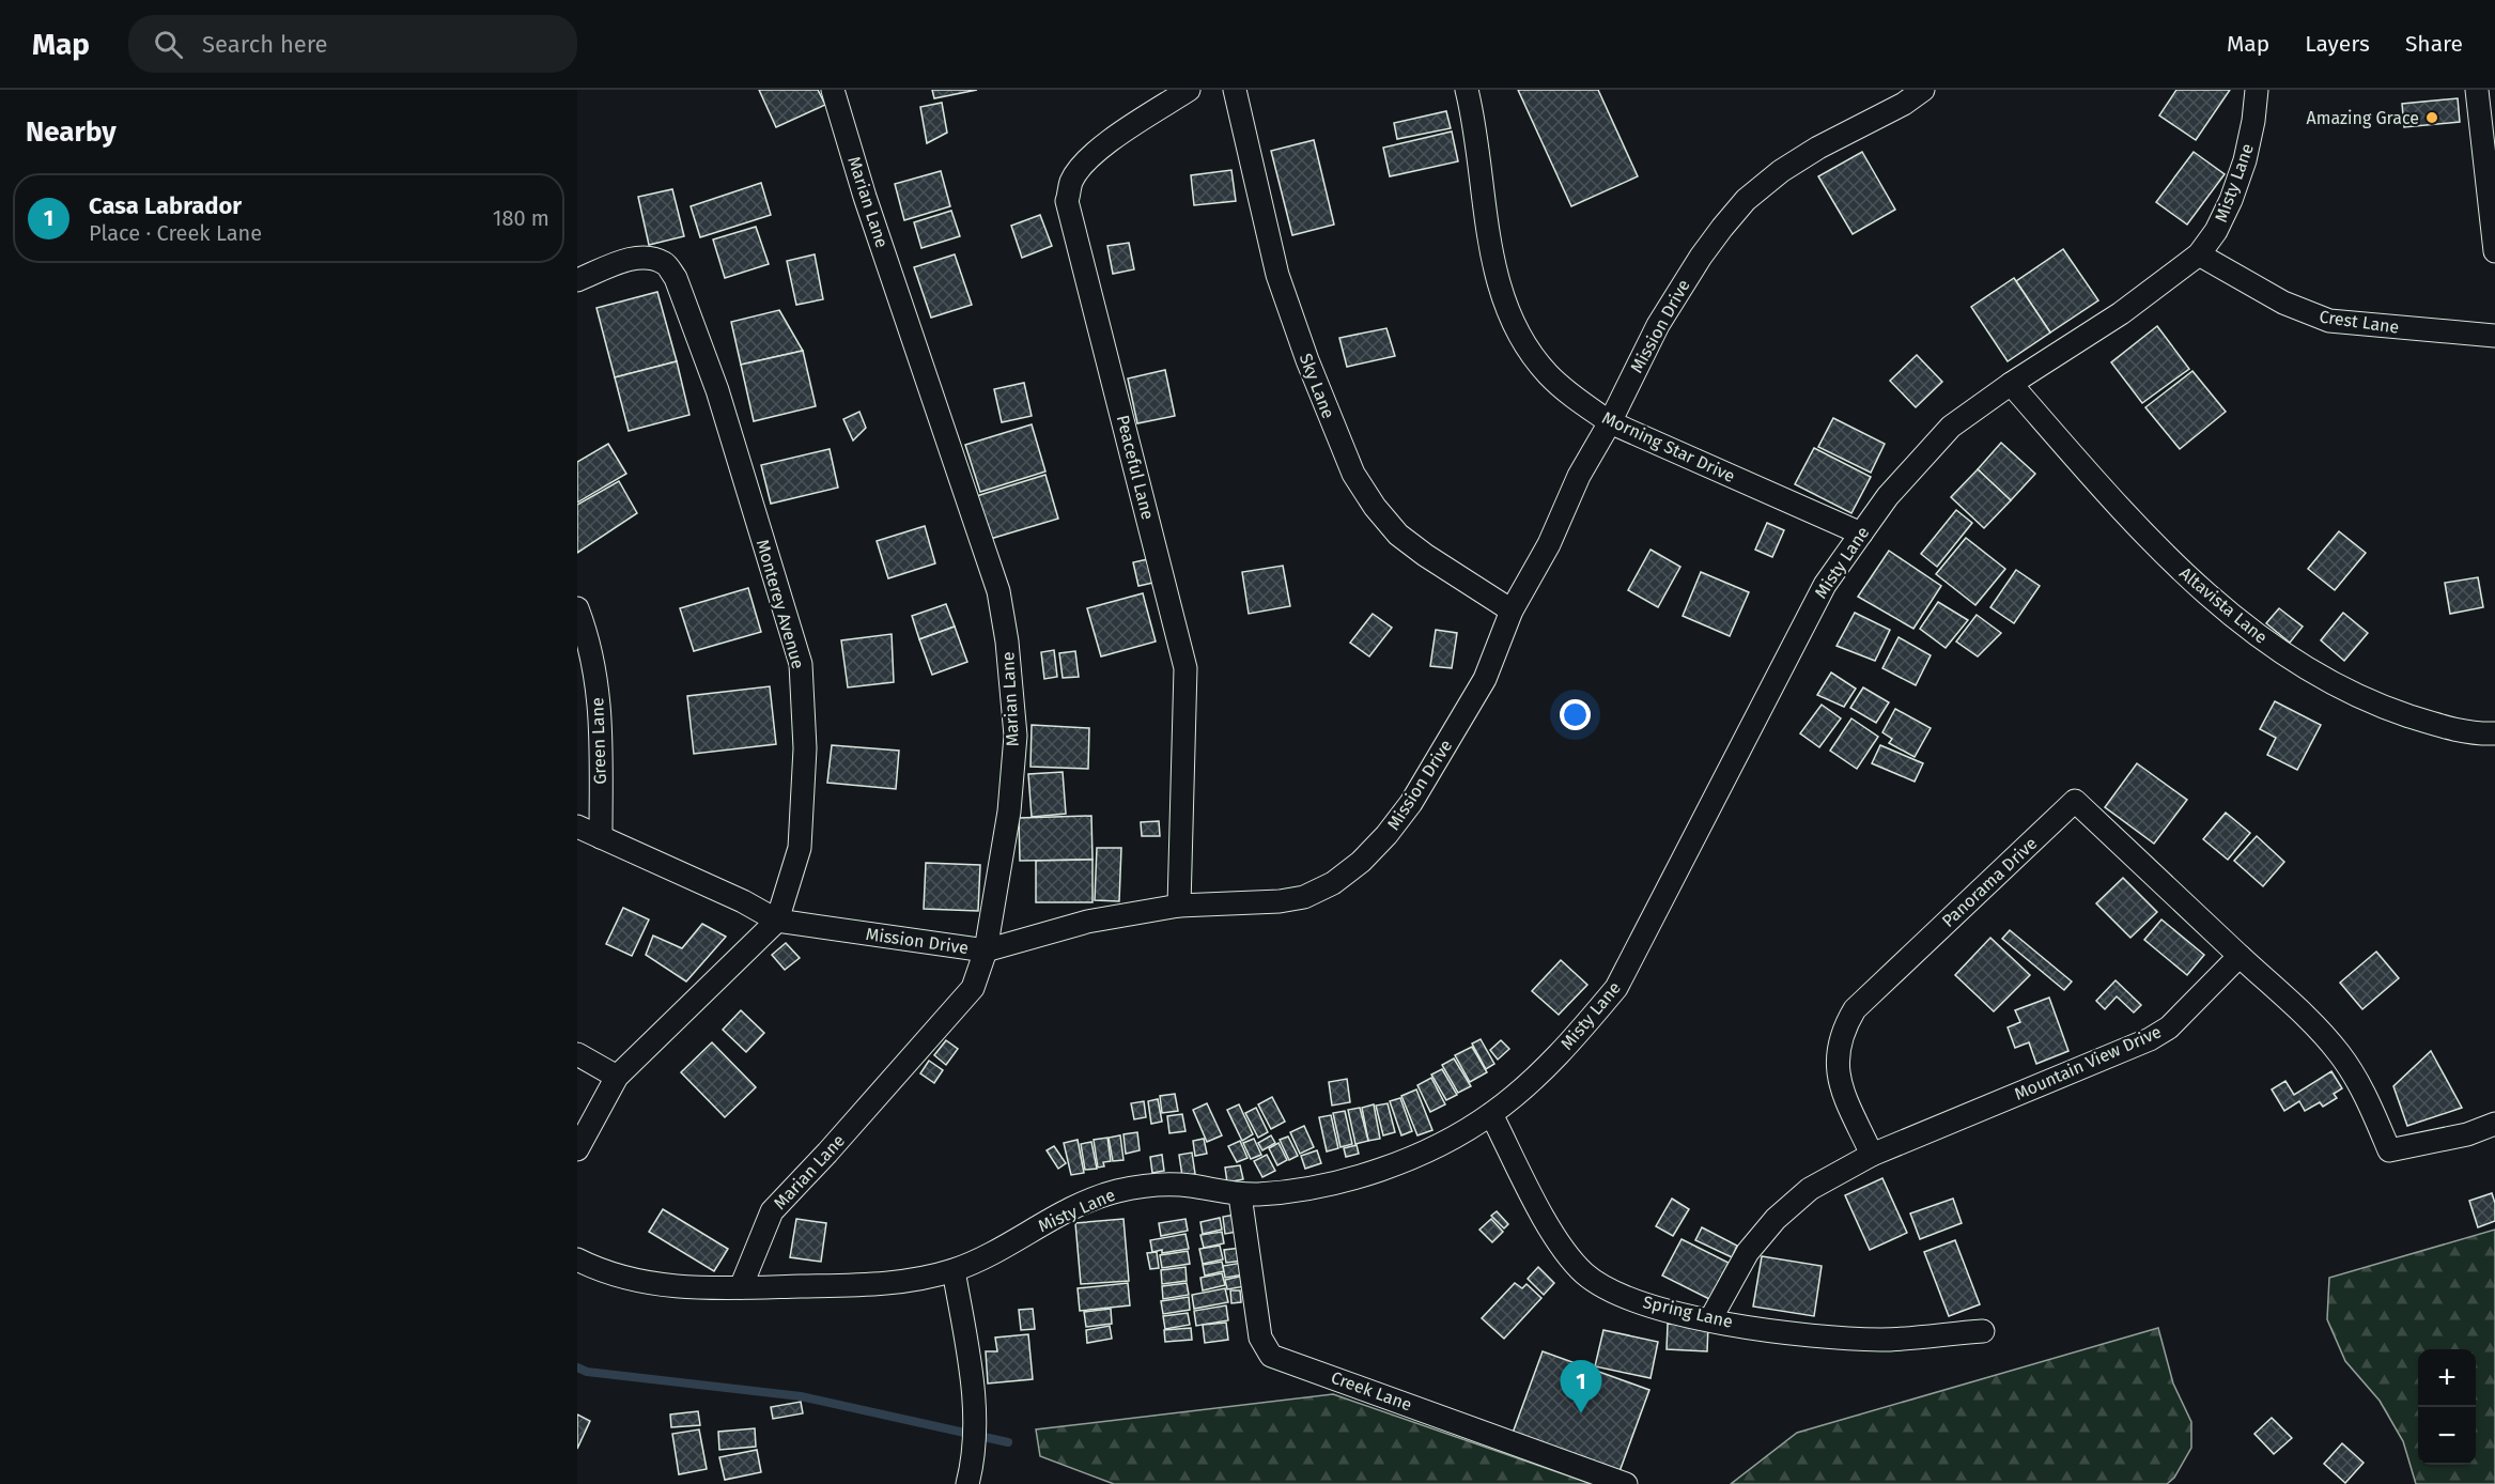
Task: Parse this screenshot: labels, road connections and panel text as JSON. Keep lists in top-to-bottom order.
{
  "streets": {
    "street": [
      "Misty Lane",
      "Marian Lane",
      "Crest Lane",
      "Mission Drive",
      "Sky Lane",
      "Morning Star Drive",
      "Peaceful Lane",
      "Monterey Avenue",
      "Altavista Lane",
      "Green Lane",
      "Panorama Drive",
      "Mountain View Drive",
      "Spring Lane",
      "Creek Lane"
    ]
  },
  "crossings": [
    ["Misty Lane", "Marian Lane"],
    ["Misty Lane", "Crest Lane"],
    ["Misty Lane", "Morning Star Drive"],
    ["Misty Lane", "Altavista Lane"],
    ["Misty Lane", "Spring Lane"],
    ["Misty Lane", "Creek Lane"],
    ["Marian Lane", "Mission Drive"],
    ["Mission Drive", "Sky Lane"],
    ["Mission Drive", "Morning Star Drive"],
    ["Mission Drive", "Peaceful Lane"],
    ["Mission Drive", "Monterey Avenue"],
    ["Mission Drive", "Green Lane"],
    ["Panorama Drive", "Mountain View Drive"],
    ["Mountain View Drive", "Spring Lane"]
  ],
  "places": ["Amazing Grace"],
  "page": {
    "header": "Map",
    "search": "Search here",
    "nav": ["Map", "Layers", "Share"],
    "heading": "Nearby",
    "list": [
      {
        "mark": "1",
        "name": "Casa Labrador",
        "note": "Place · Creek Lane",
        "value": "180 m"
      }
    ],
    "map_buttons": ["+", "−"],
    "pins": "1"
  }
}
